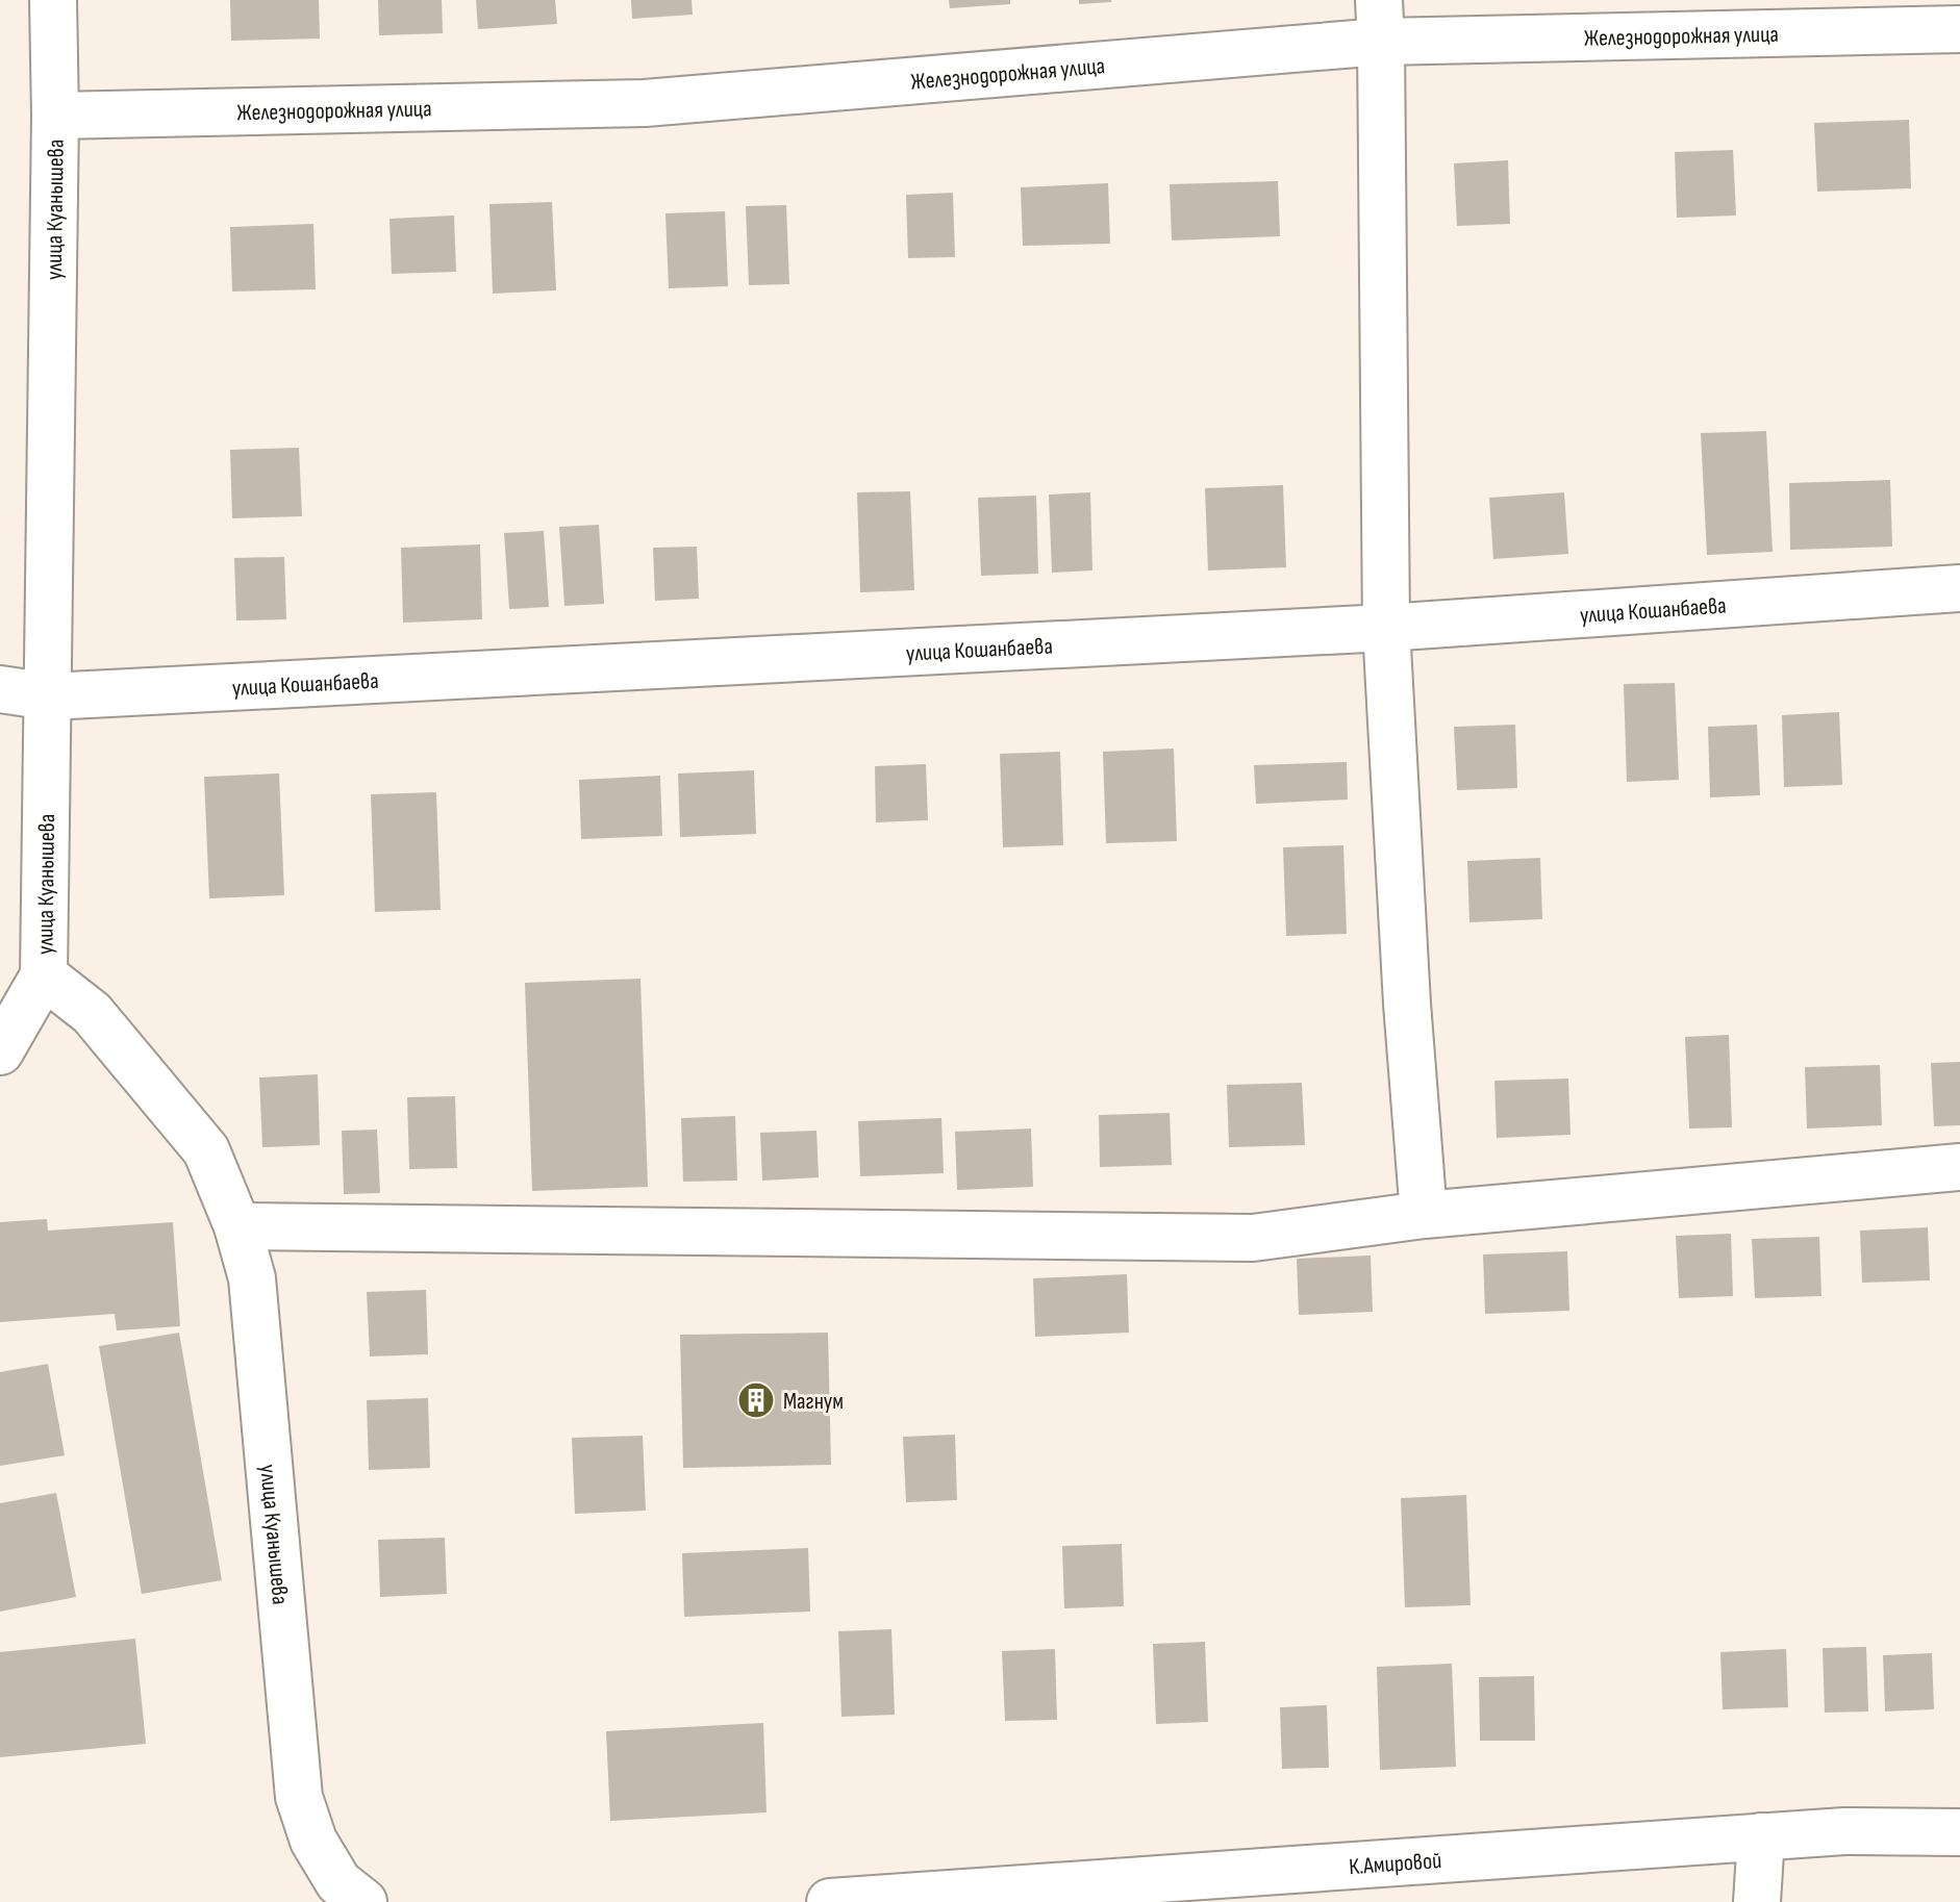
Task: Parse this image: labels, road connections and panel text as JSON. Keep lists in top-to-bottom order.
{
  "streets": {
    "street": [
      "Железнодорожная улица",
      "улица Куанышева",
      "улица Кошанбаева",
      "К.Амировой"
    ]
  },
  "crossings": [
    ["Железнодорожная улица", "улица Куанышева"],
    ["улица Куанышева", "улица Кошанбаева"]
  ],
  "places": {
    "building": ["Магнум"]
  }
}
